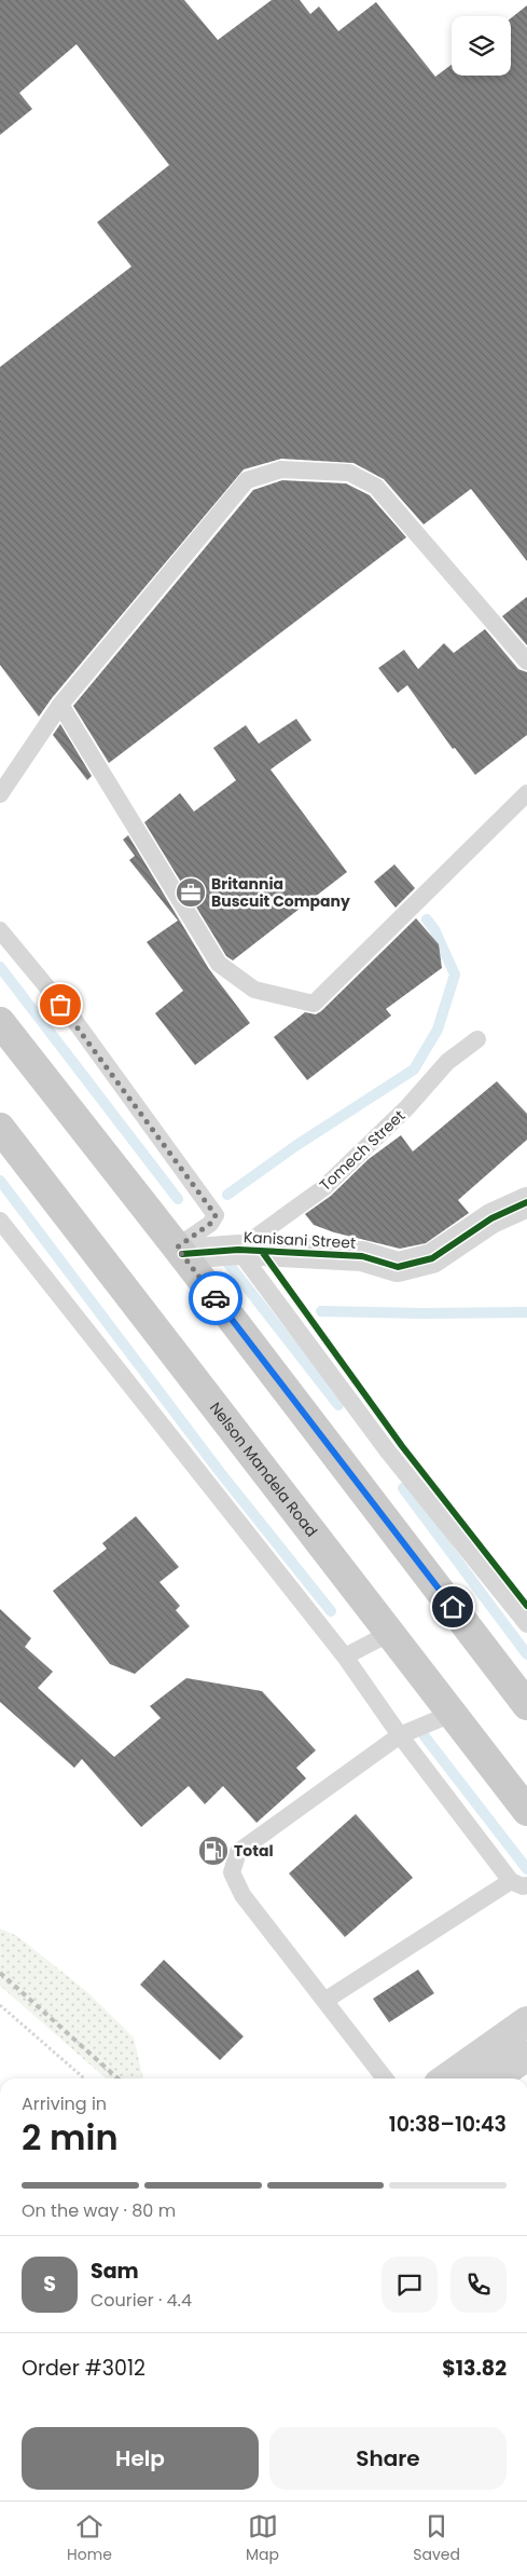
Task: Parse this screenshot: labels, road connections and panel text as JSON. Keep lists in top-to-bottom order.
{
  "streets": {
    "main road": ["Nelson Mandela Road"],
    "street": ["Kanisani Street"],
    "lane": ["Tomech Street"]
  },
  "crossings": [
    ["Tomech Street", "Kanisani Street"]
  ],
  "places": {
    "office": ["Britannia Buscuit Company"],
    "fuel station": ["Total"]
  },
  "page": {
    "heading": ["2 min", "Arriving in", "10:38–10:43"],
    "panel": [
      "Sam",
      "Courier · 4.4",
      "Order #3012",
      "$13.82"
    ],
    "bar": "On the way · 80 m",
    "round": "S",
    "buttons": ["Help", "Share"],
    "tabs": ["Home", "Map", "Saved"]
  }
}
